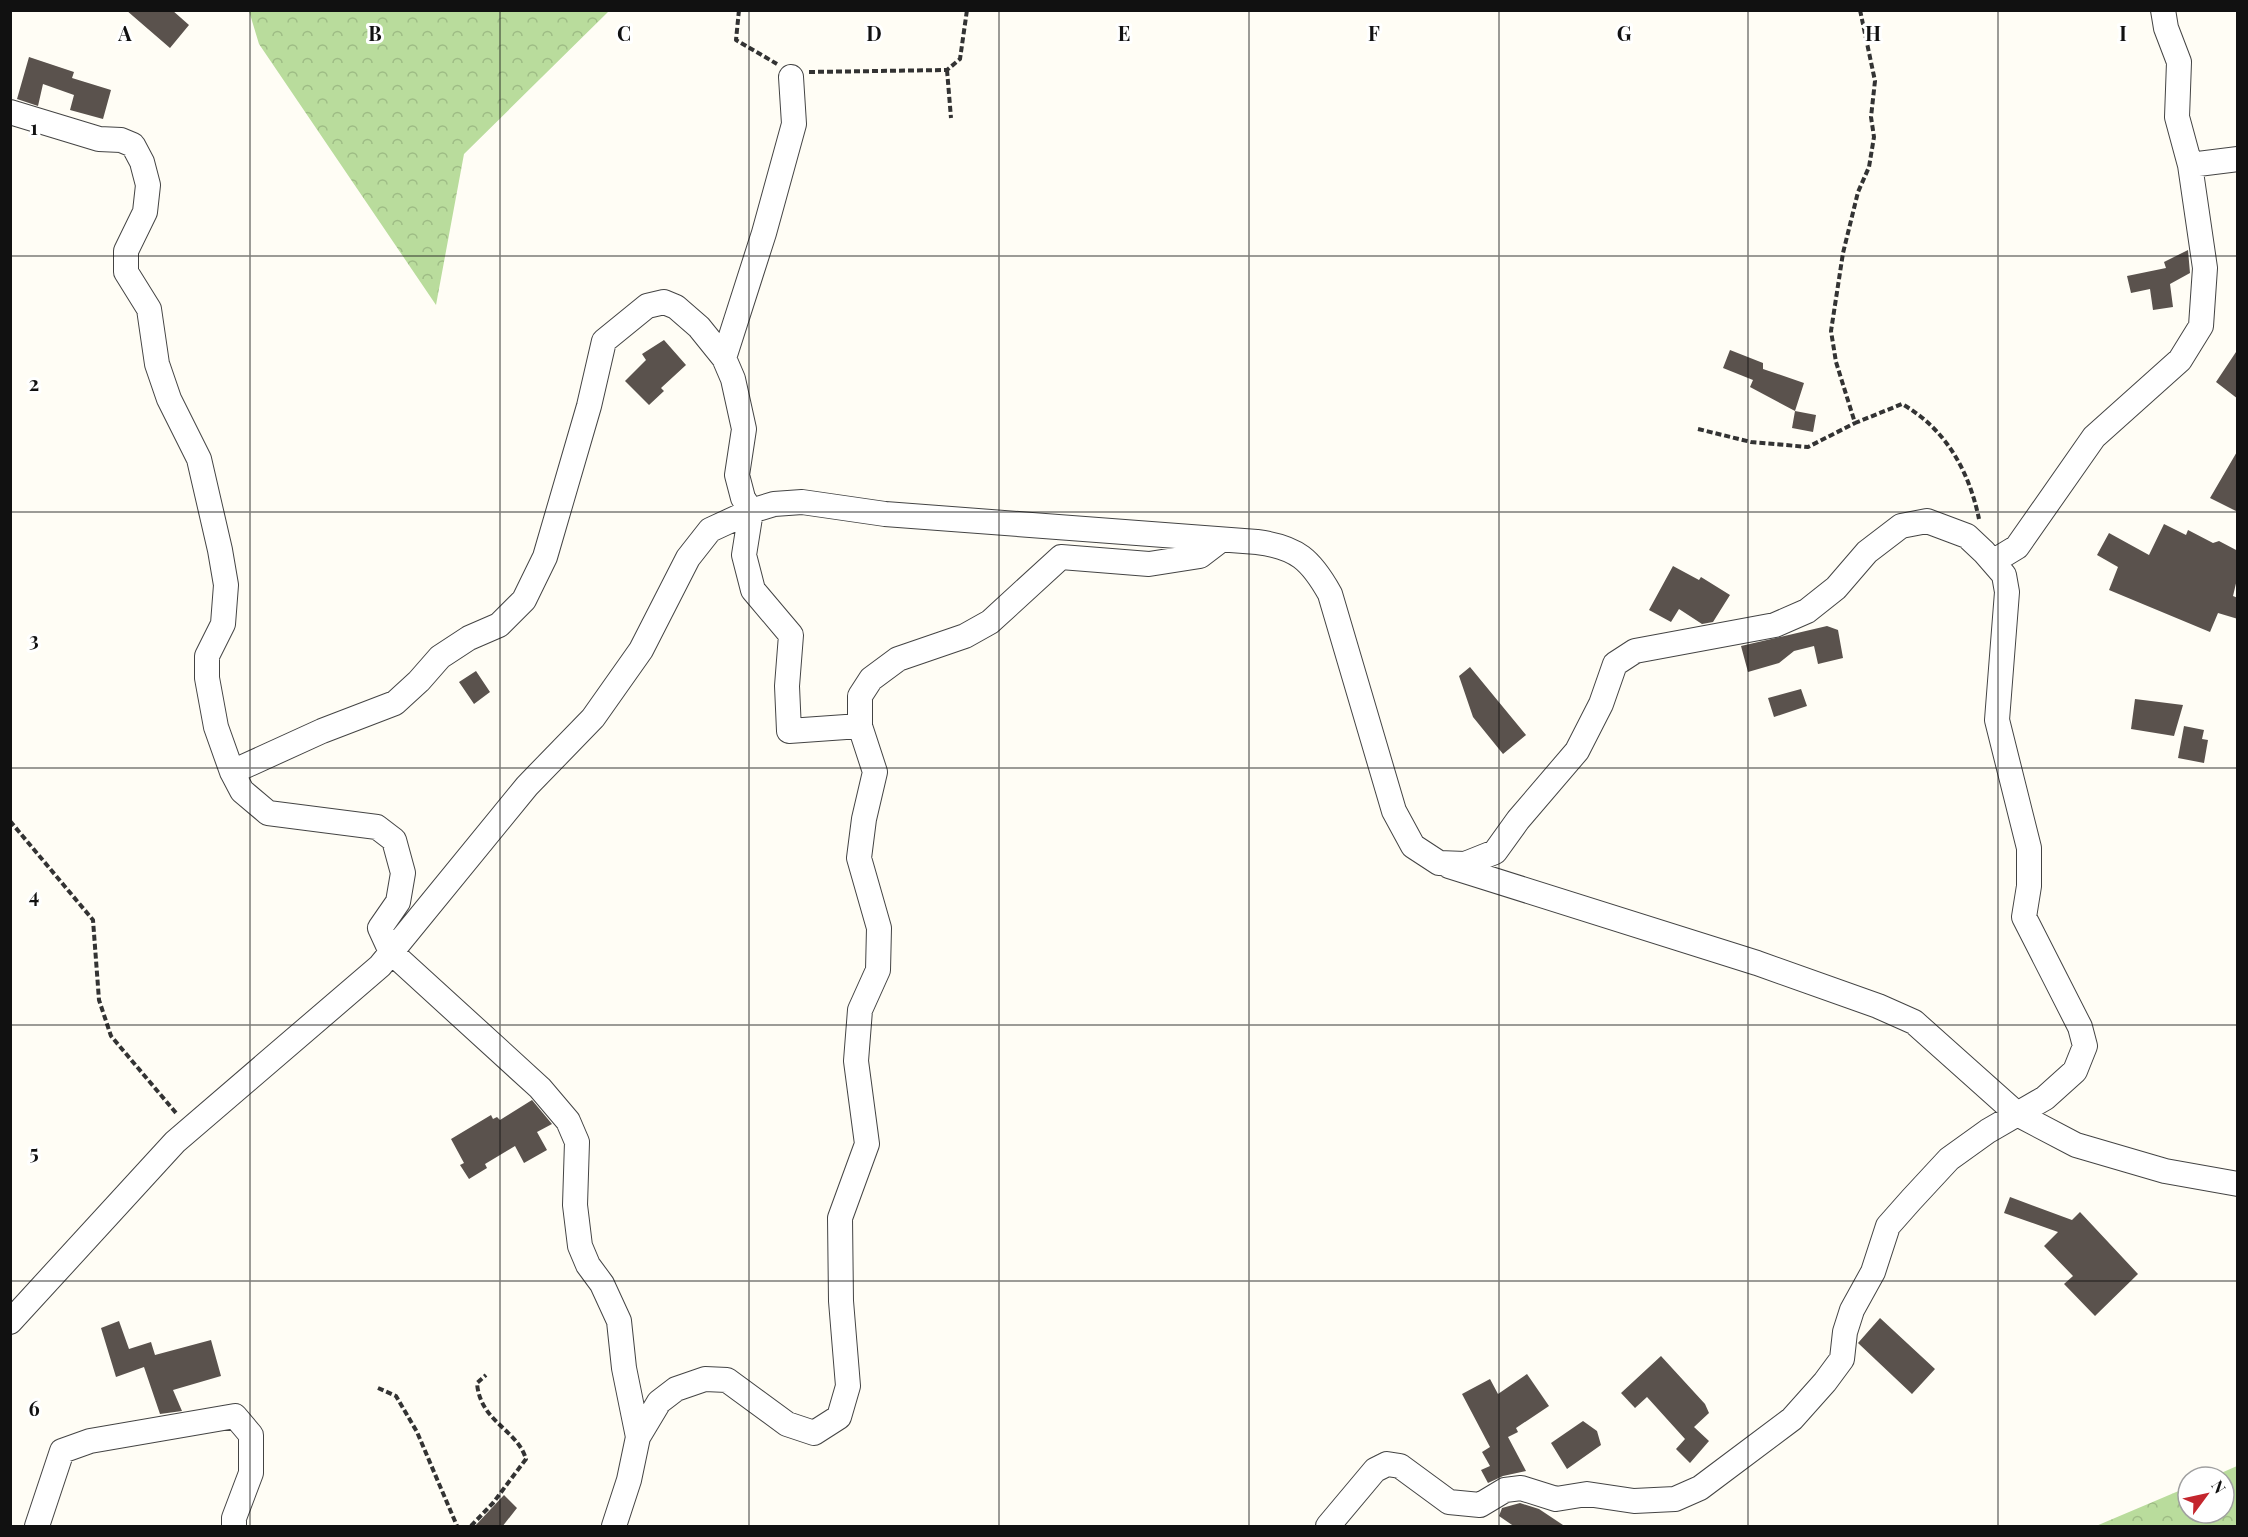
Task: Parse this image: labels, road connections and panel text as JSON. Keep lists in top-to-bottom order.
{
  "north": "top right",
  "grid": {
    "columns": [
      "A",
      "B",
      "C",
      "D",
      "E",
      "F",
      "G",
      "H",
      "I"
    ],
    "rows": [
      "1",
      "2",
      "3",
      "4",
      "5",
      "6"
    ]
  }
}
